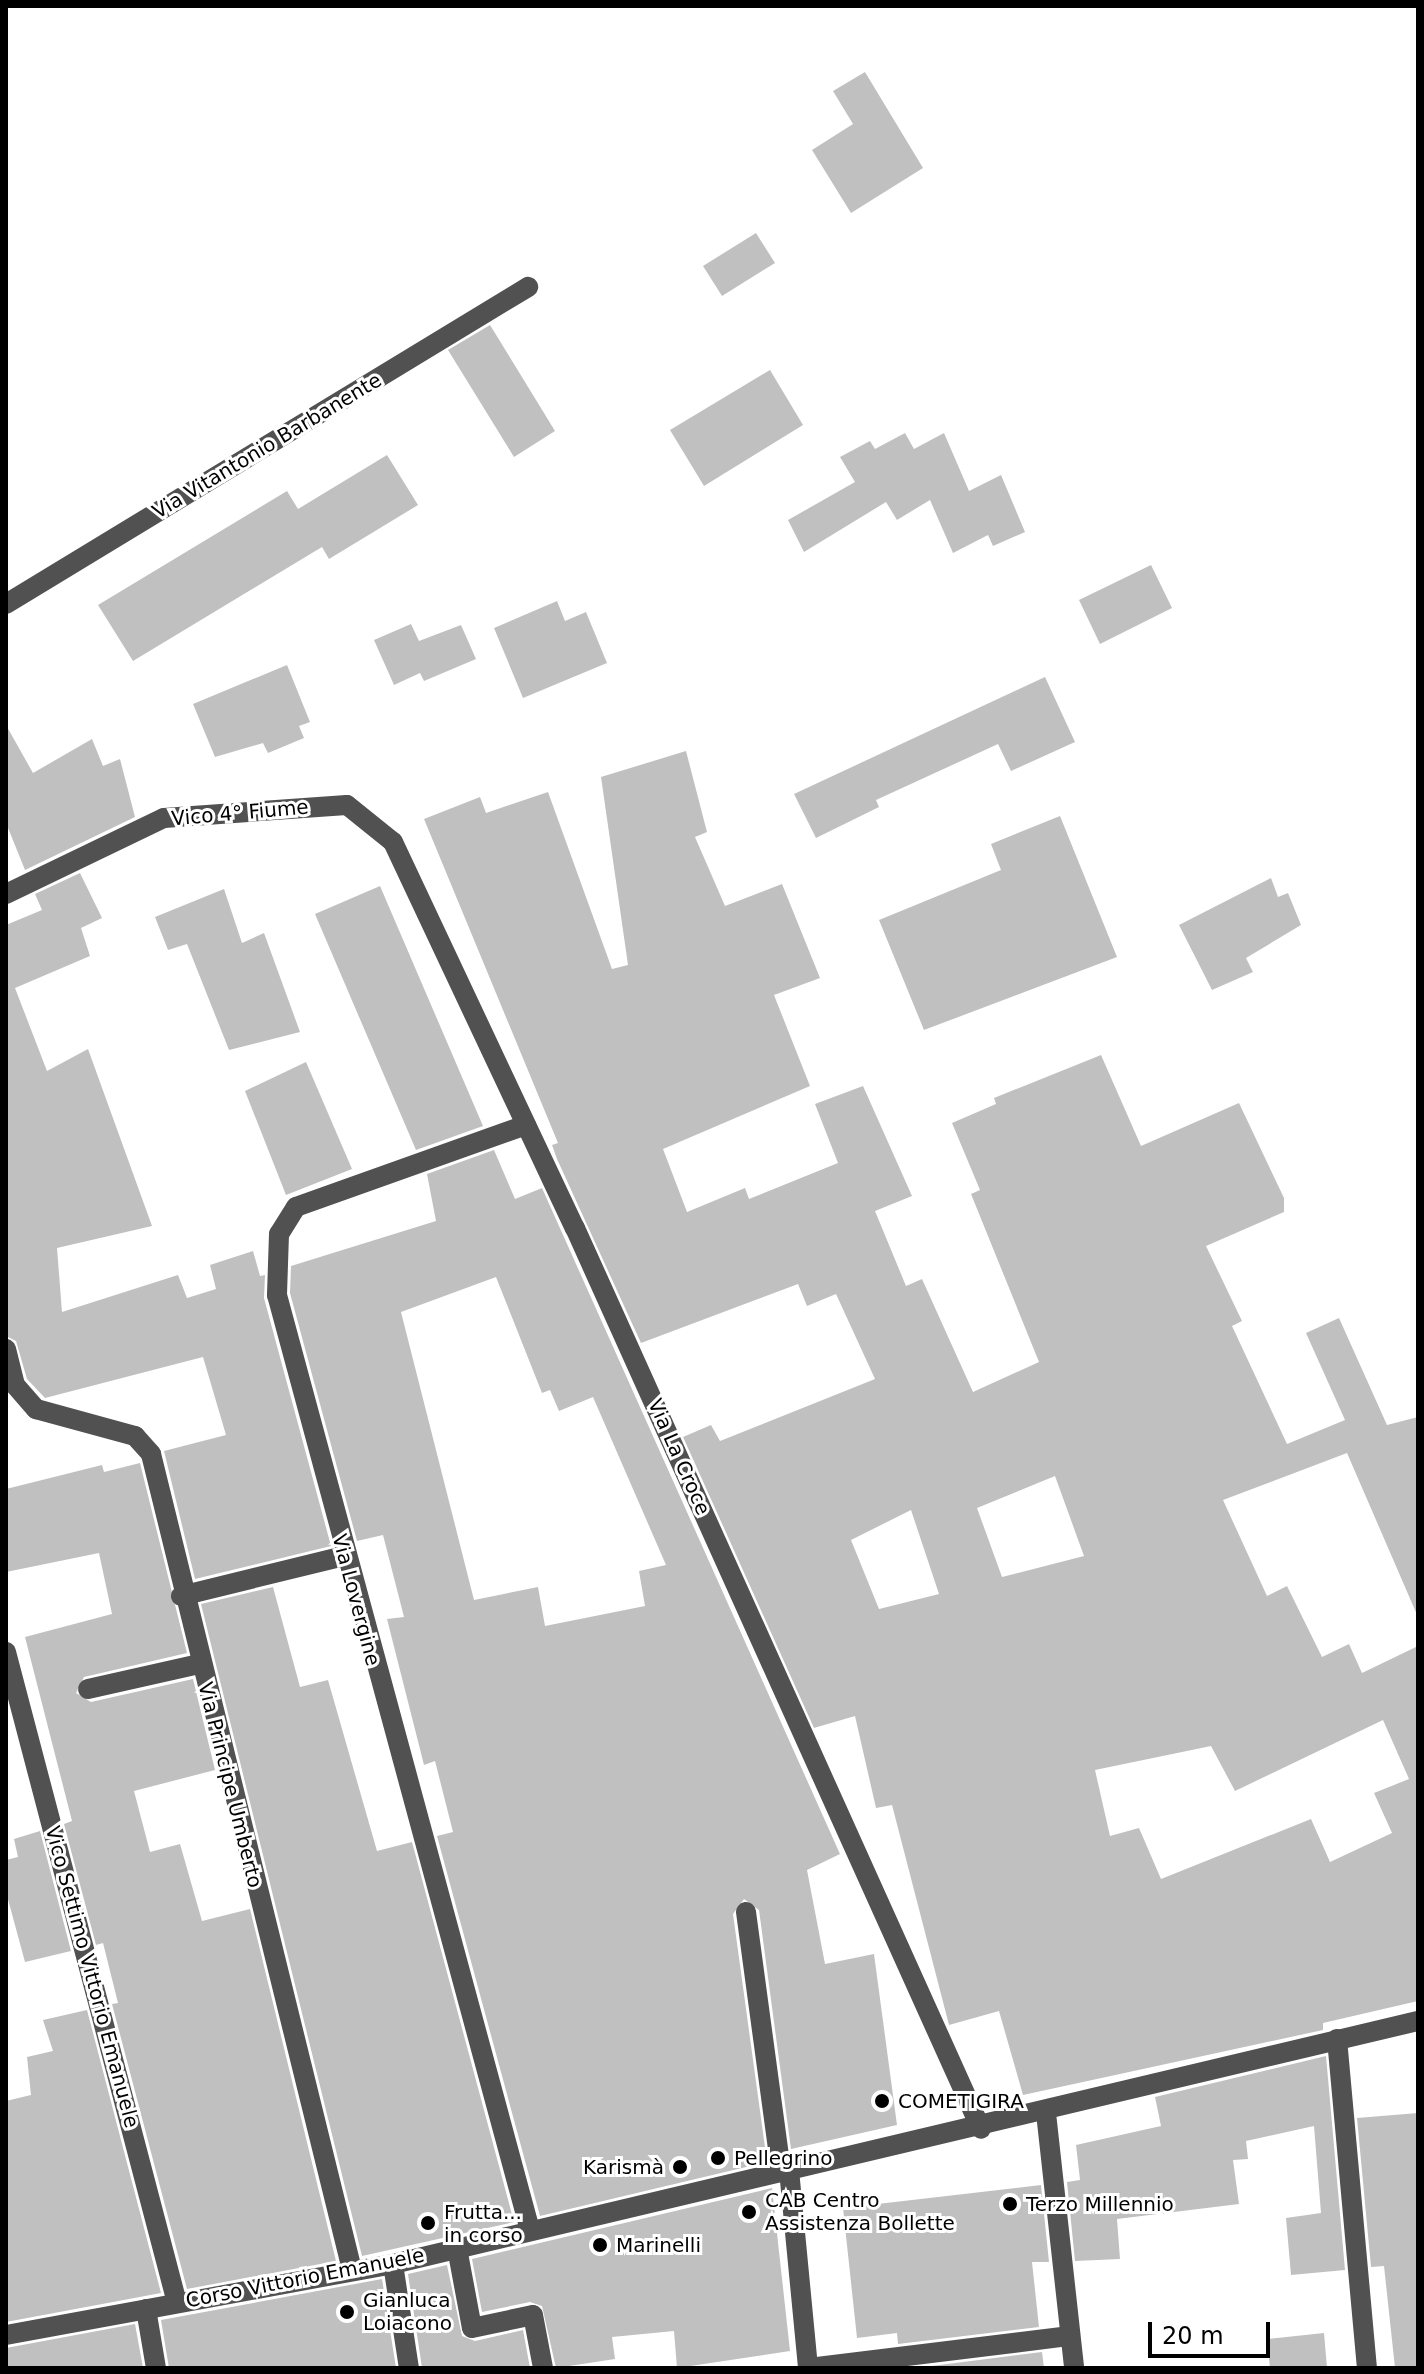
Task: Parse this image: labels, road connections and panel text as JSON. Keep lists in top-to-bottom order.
{
  "streets": {
    "street": [
      "Via Vitantonio Barbanente",
      "Vico 4° Fiume",
      "Via La Croce",
      "Via Lovergine",
      "Via Principe Umberto",
      "Vico Settimo Vittorio Emanuele",
      "Corso Vittorio Emanuele"
    ]
  },
  "crossings": [
    ["Vico 4° Fiume", "Via La Croce"],
    ["Via La Croce", "Via Lovergine"],
    ["Via La Croce", "Corso Vittorio Emanuele"],
    ["Via Lovergine", "Corso Vittorio Emanuele"],
    ["Via Principe Umberto", "Corso Vittorio Emanuele"],
    ["Vico Settimo Vittorio Emanuele", "Corso Vittorio Emanuele"]
  ],
  "places": [
    "COMETIGIRA",
    "Pellegrino",
    "Karismà",
    "Terzo Millennio",
    "CAB Centro Assistenza Bollette",
    "Frutta... in corso",
    "Marinelli",
    "Gianluca Loiacono"
  ],
  "scale_bar": "20 m"
}
